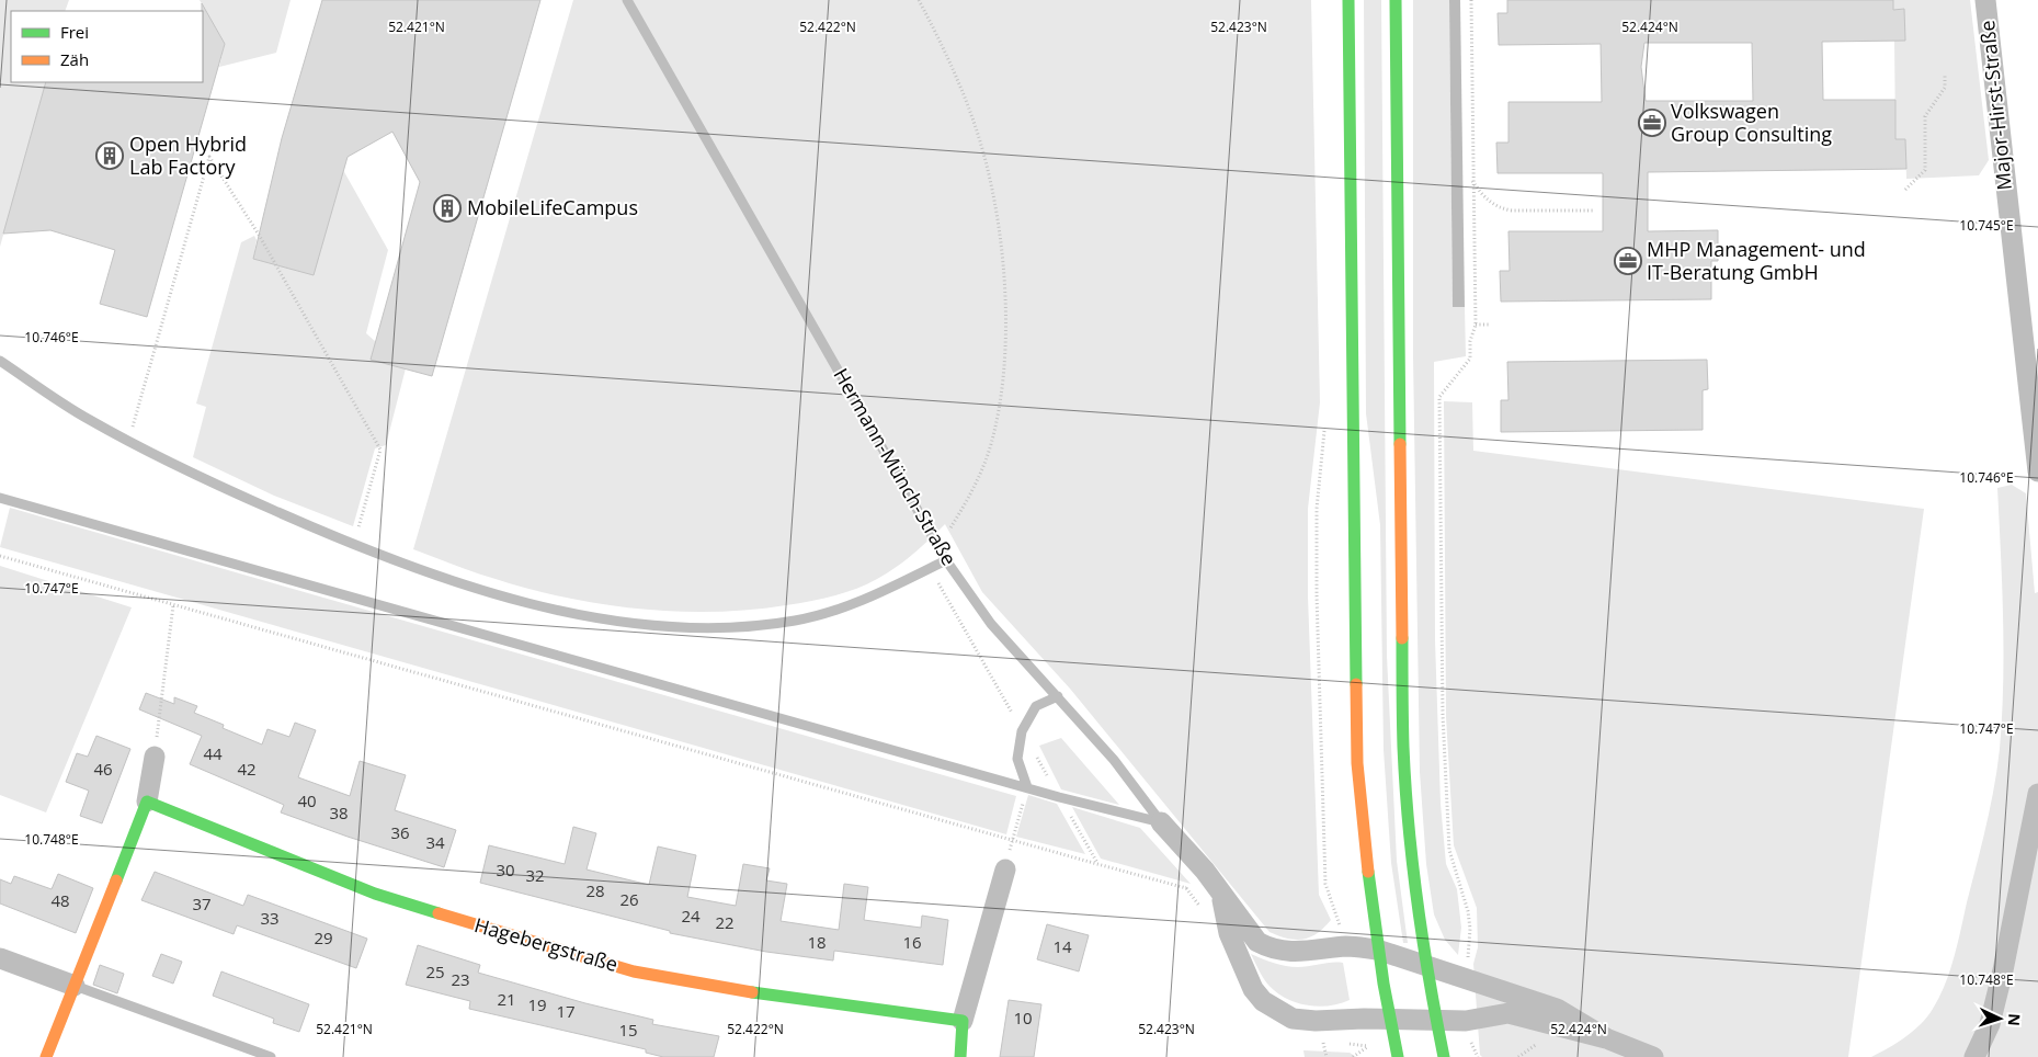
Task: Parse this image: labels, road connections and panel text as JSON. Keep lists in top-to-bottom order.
{
  "streets": {
    "main road": ["Hagebergstraße"],
    "street": ["Major-Hirst-Straße", "Hermann-Münch-Straße"]
  },
  "places": {
    "office": ["Volkswagen Group Consulting", "MHP Management- und IT-Beratung GmbH"],
    "building": ["Open Hybrid Lab Factory", "MobileLifeCampus"]
  },
  "house_numbers": [
    "44",
    "46",
    "42",
    "40",
    "38",
    "36",
    "34",
    "30",
    "32",
    "28",
    "26",
    "48",
    "37",
    "24",
    "33",
    "22",
    "29",
    "18",
    "16",
    "14",
    "25",
    "23",
    "21",
    "19",
    "17",
    "10",
    "15"
  ],
  "legend": ["Frei", "Zäh"],
  "north": "right",
  "coordinates": [
    "52.421°N",
    "52.422°N",
    "52.423°N",
    "52.424°N",
    "10.745°E",
    "10.746°E",
    "10.747°E",
    "10.748°E"
  ]
}
